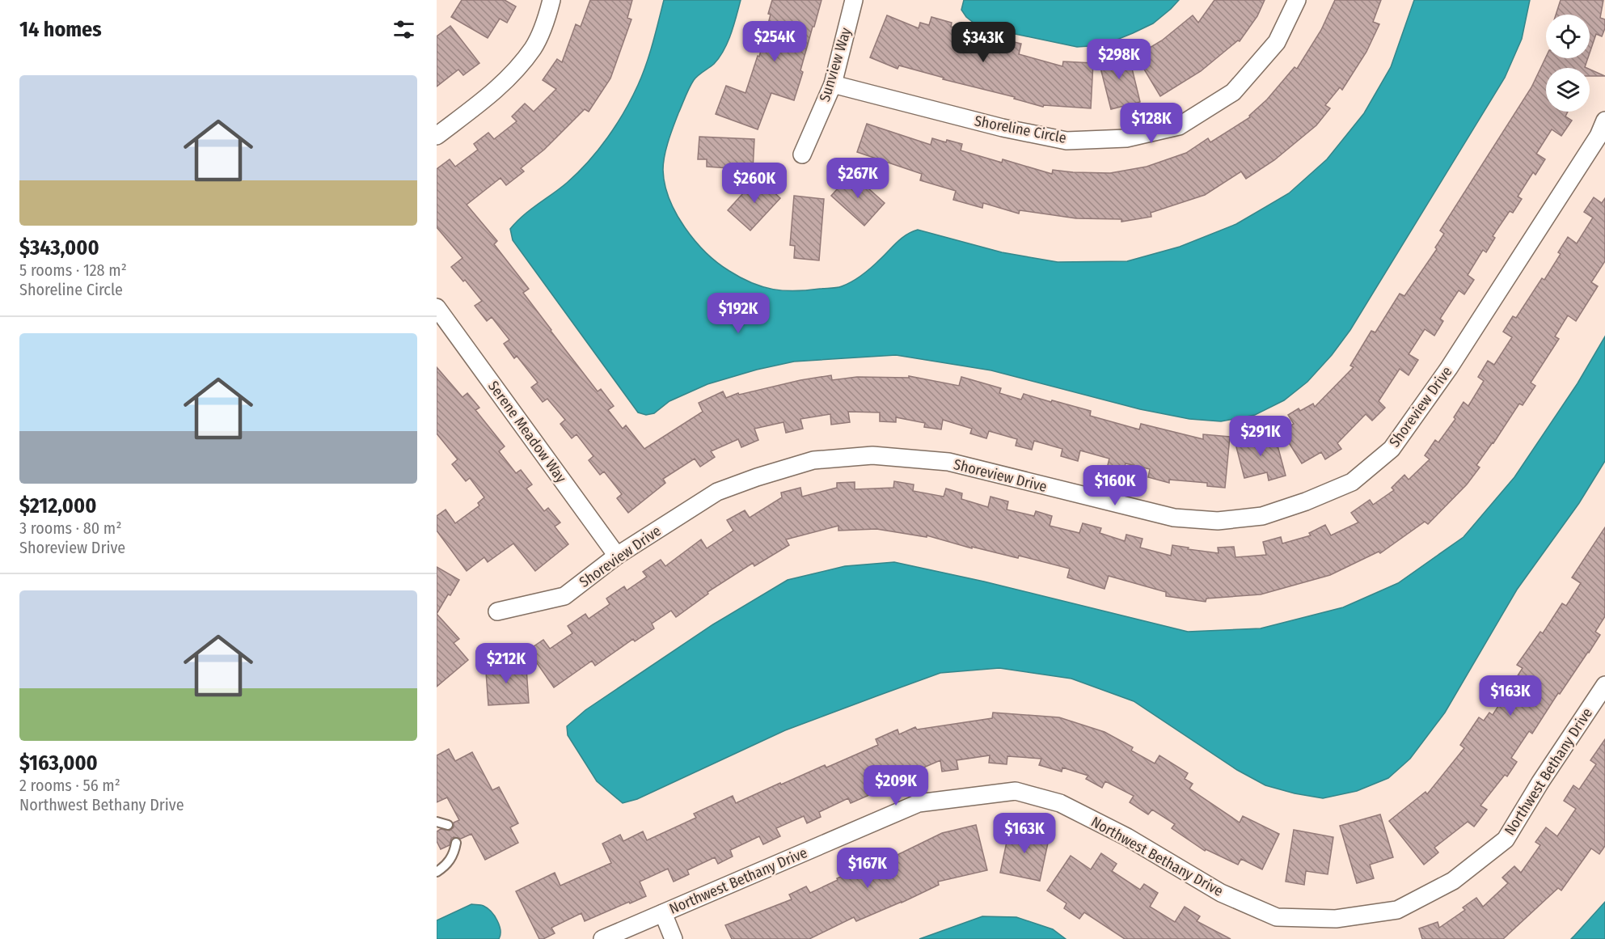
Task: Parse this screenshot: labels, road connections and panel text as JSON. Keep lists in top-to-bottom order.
{
  "streets": {
    "street": [
      "Sunview Way",
      "Shoreline Circle",
      "Shoreview Drive",
      "Serene Meadow Way",
      "Northwest Bethany Drive"
    ]
  },
  "crossings": [
    ["Sunview Way", "Shoreline Circle"],
    ["Shoreview Drive", "Serene Meadow Way"]
  ],
  "page": {
    "heading": "14 homes",
    "price": [
      "$254K",
      "$343K",
      "$298K",
      "$128K",
      "$267K",
      "$260K",
      "$192K",
      "$291K",
      "$160K",
      "$212K",
      "$163K",
      "$209K",
      "$163K",
      "$167K"
    ],
    "list": [
      {
        "name": "$343,000",
        "note": "5 rooms · 128 m² · Shoreline Circle"
      },
      {
        "name": "$212,000",
        "note": "3 rooms · 80 m² · Shoreview Drive"
      },
      {
        "name": "$163,000",
        "note": "2 rooms · 56 m² · Northwest Bethany Drive"
      }
    ]
  }
}
